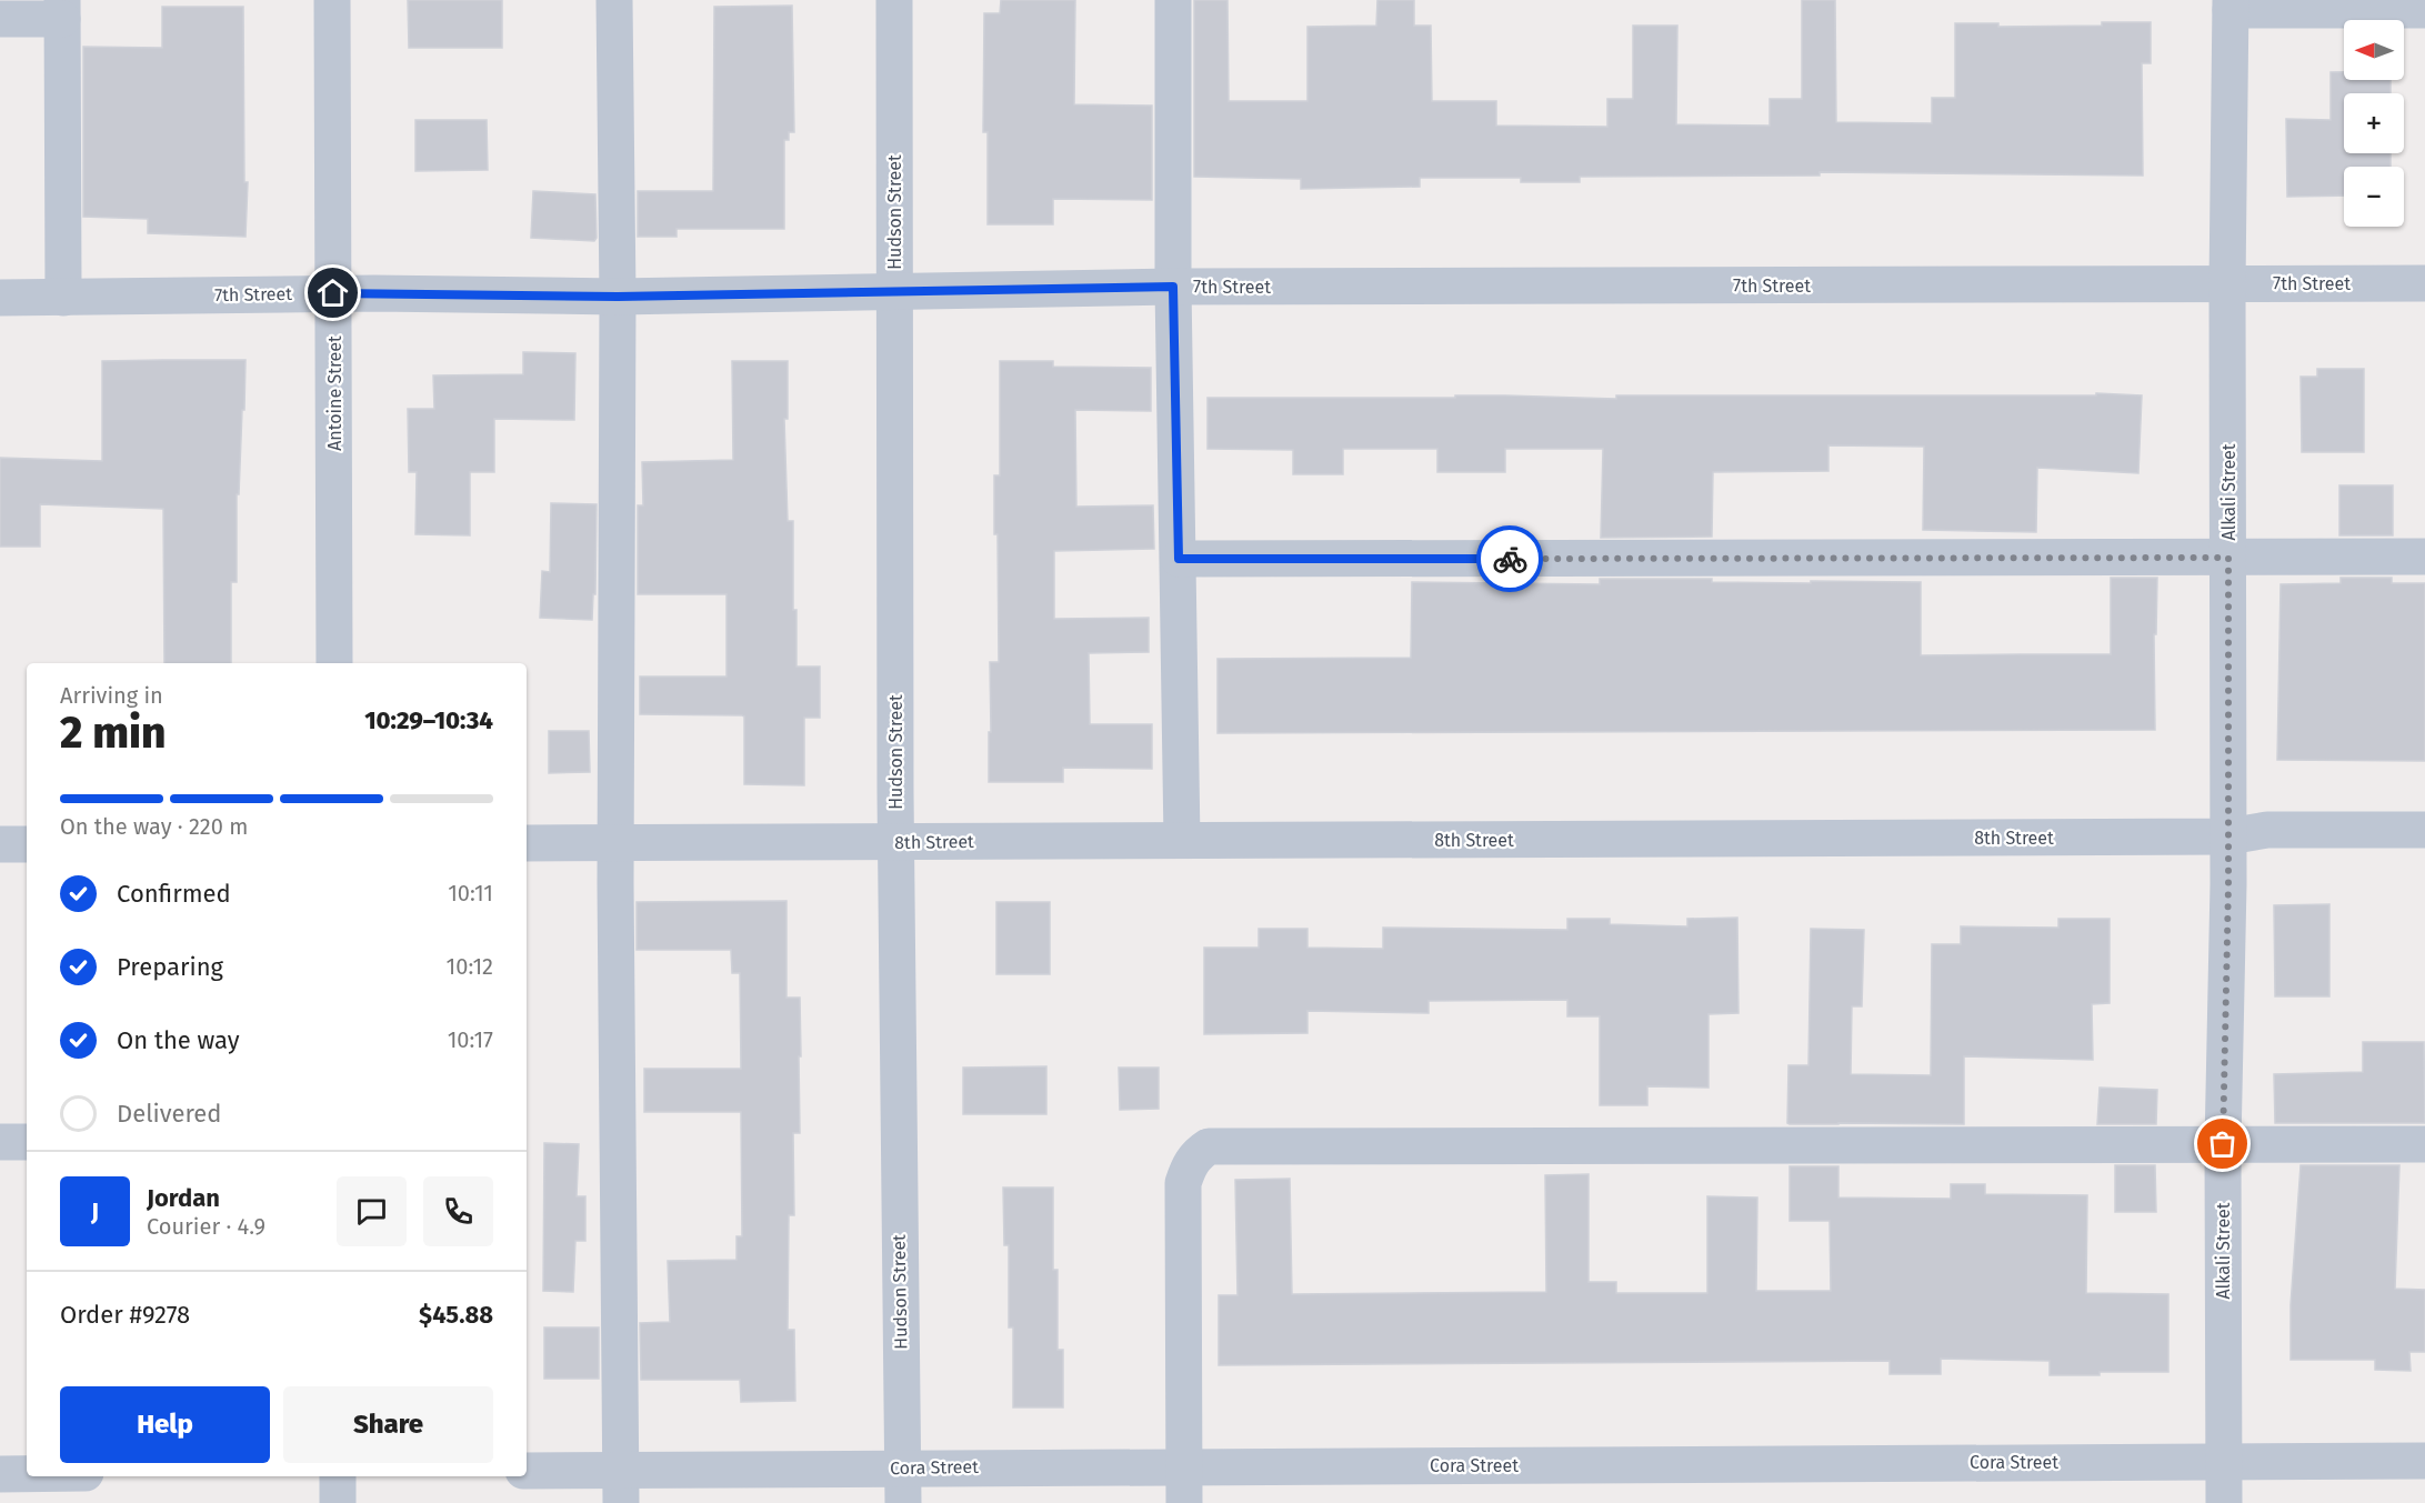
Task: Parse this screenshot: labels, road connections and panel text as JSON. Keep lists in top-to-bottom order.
{
  "streets": {
    "street": [
      "Hudson Street",
      "7th Street",
      "Antoine Street",
      "Alkali Street",
      "8th Street",
      "Cora Street"
    ]
  },
  "crossings": [
    ["Hudson Street", "7th Street"],
    ["Hudson Street", "8th Street"],
    ["Hudson Street", "Cora Street"],
    ["7th Street", "Antoine Street"],
    ["7th Street", "Alkali Street"],
    ["Alkali Street", "8th Street"],
    ["Alkali Street", "Cora Street"]
  ],
  "north": "left",
  "page": {
    "map_buttons": ["+", "−"],
    "heading": ["2 min", "Arriving in", "10:29–10:34"],
    "panel": [
      "Jordan",
      "Courier · 4.9",
      "Order #9278",
      "$45.88"
    ],
    "bar": "On the way · 220 m",
    "list": [
      ["Confirmed", "10:11"],
      ["Preparing", "10:12"],
      ["On the way", "10:17"],
      "Delivered"
    ],
    "round": "J",
    "buttons": ["Help", "Share"]
  }
}
